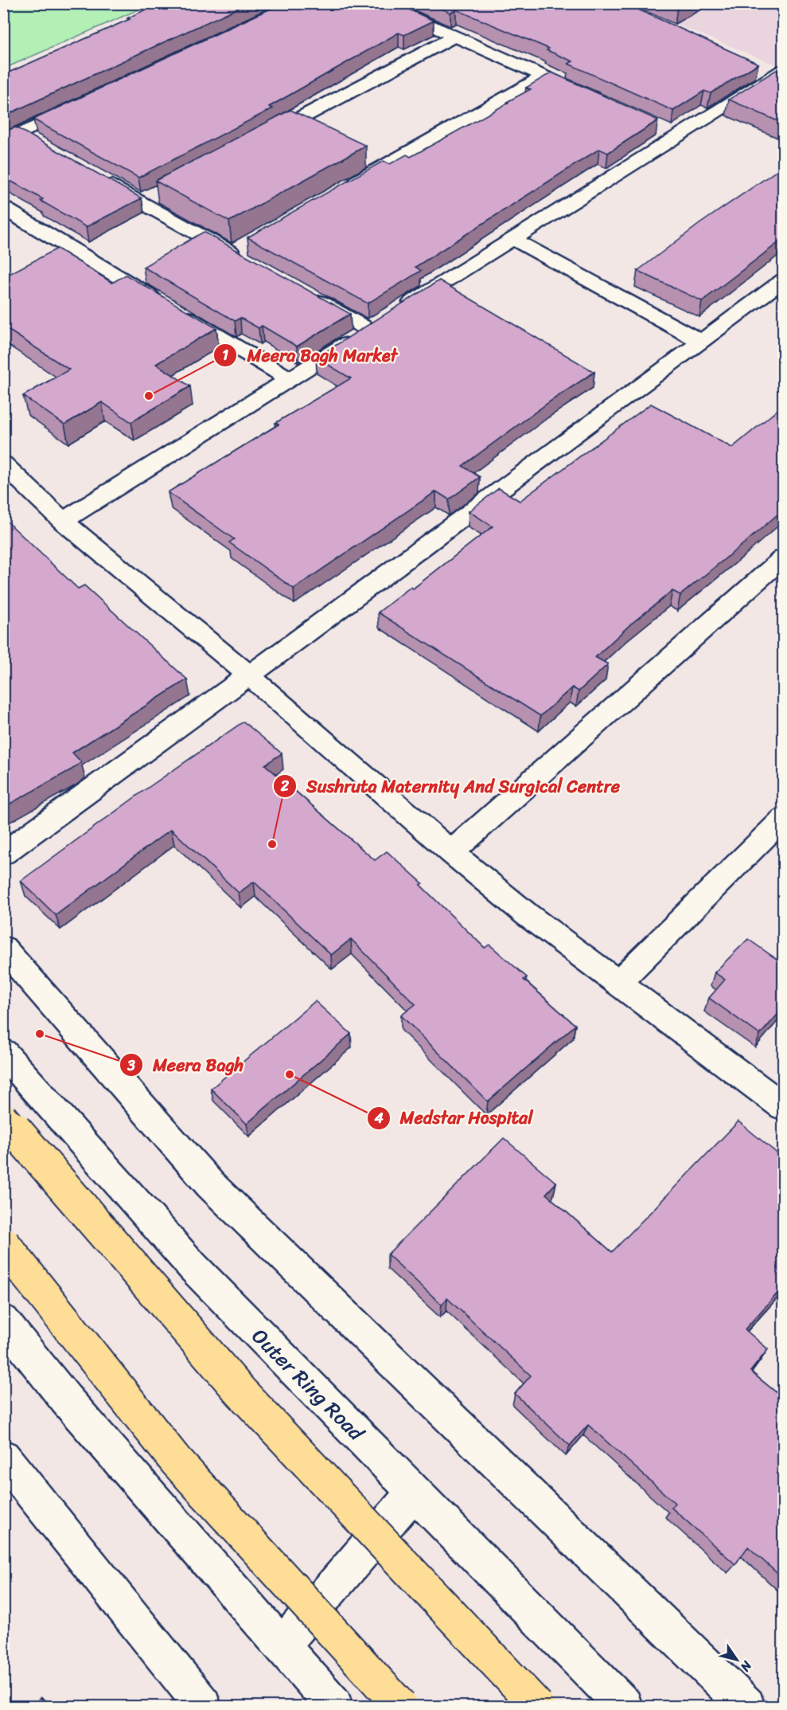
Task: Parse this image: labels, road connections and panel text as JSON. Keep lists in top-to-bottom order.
{
  "streets": {
    "street": ["Outer Ring Road"]
  },
  "places": [
    "Meera Bagh Market",
    "Sushruta Maternity And Surgical Centre",
    "Meera Bagh",
    "Medstar Hospital"
  ],
  "north": "bottom right"
}
